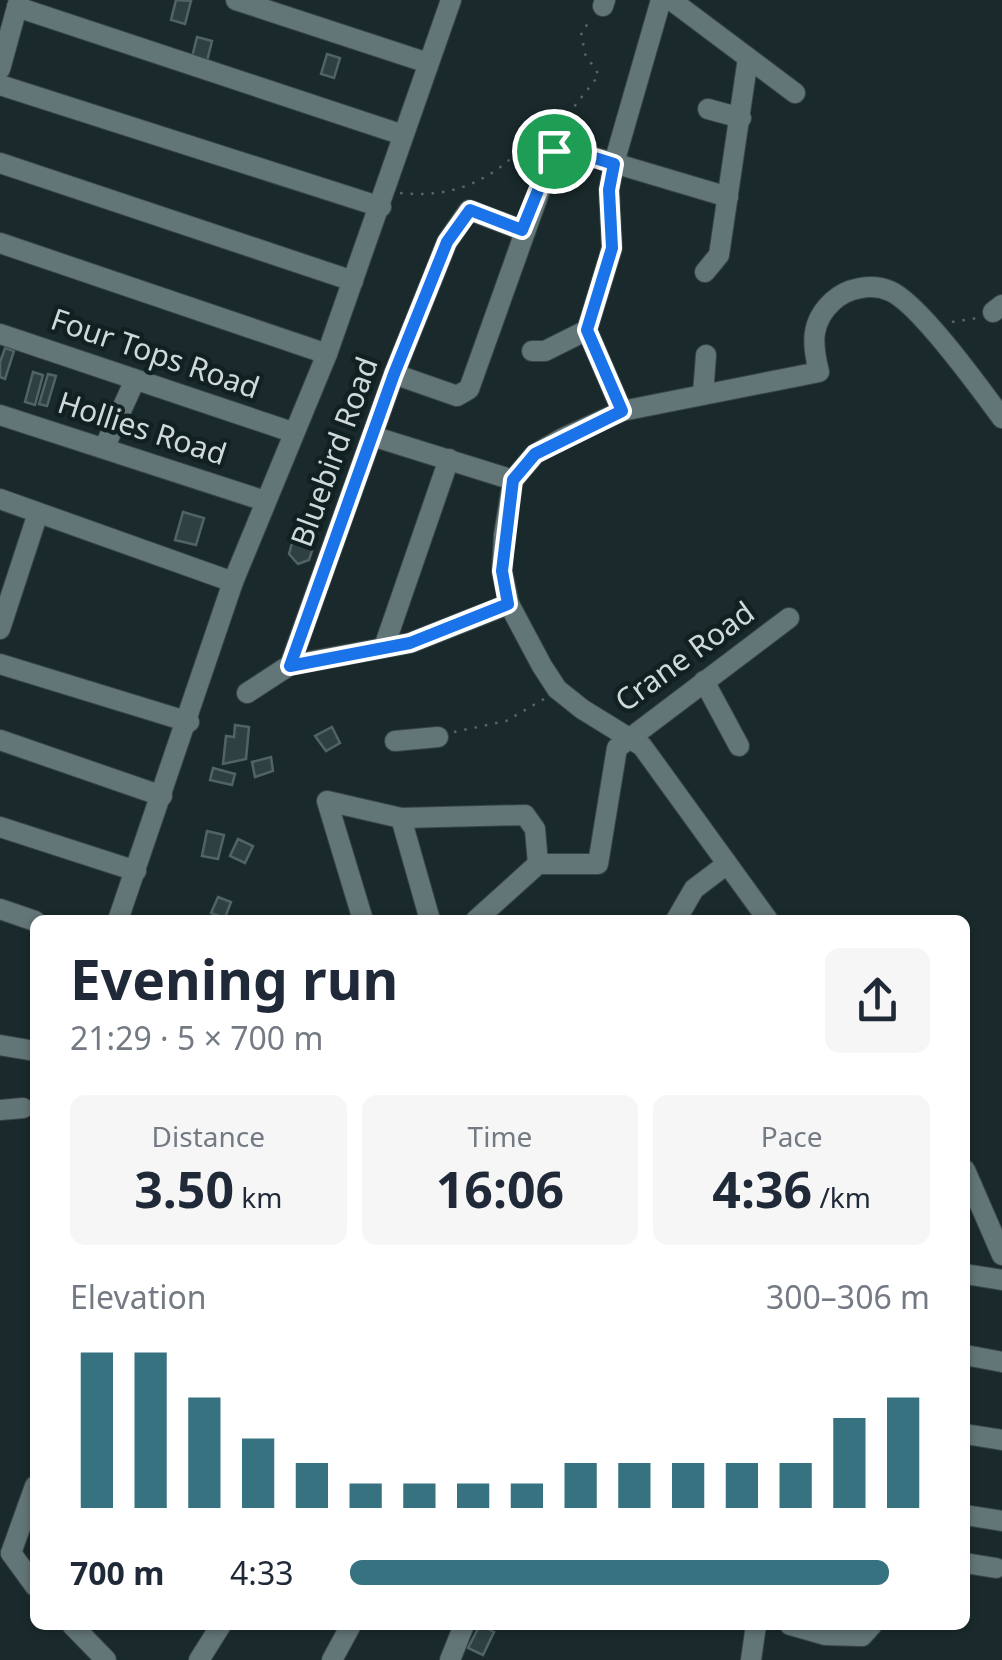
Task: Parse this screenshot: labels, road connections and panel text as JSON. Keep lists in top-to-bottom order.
{
  "streets": {
    "street": [
      "Four Tops Road",
      "Hollies Road",
      "Bluebird Road",
      "Crane Road"
    ]
  },
  "page": {
    "heading": ["Evening run", "21:29 · 5 × 700 m"],
    "stats": [
      ["Distance", "3.50 km"],
      ["Time", "16:06"],
      ["Pace", "4:36 /km"]
    ],
    "chart": ["Elevation", "300–306 m"],
    "list": [
      {
        "name": "700 m",
        "note": "4:33"
      }
    ]
  }
}
